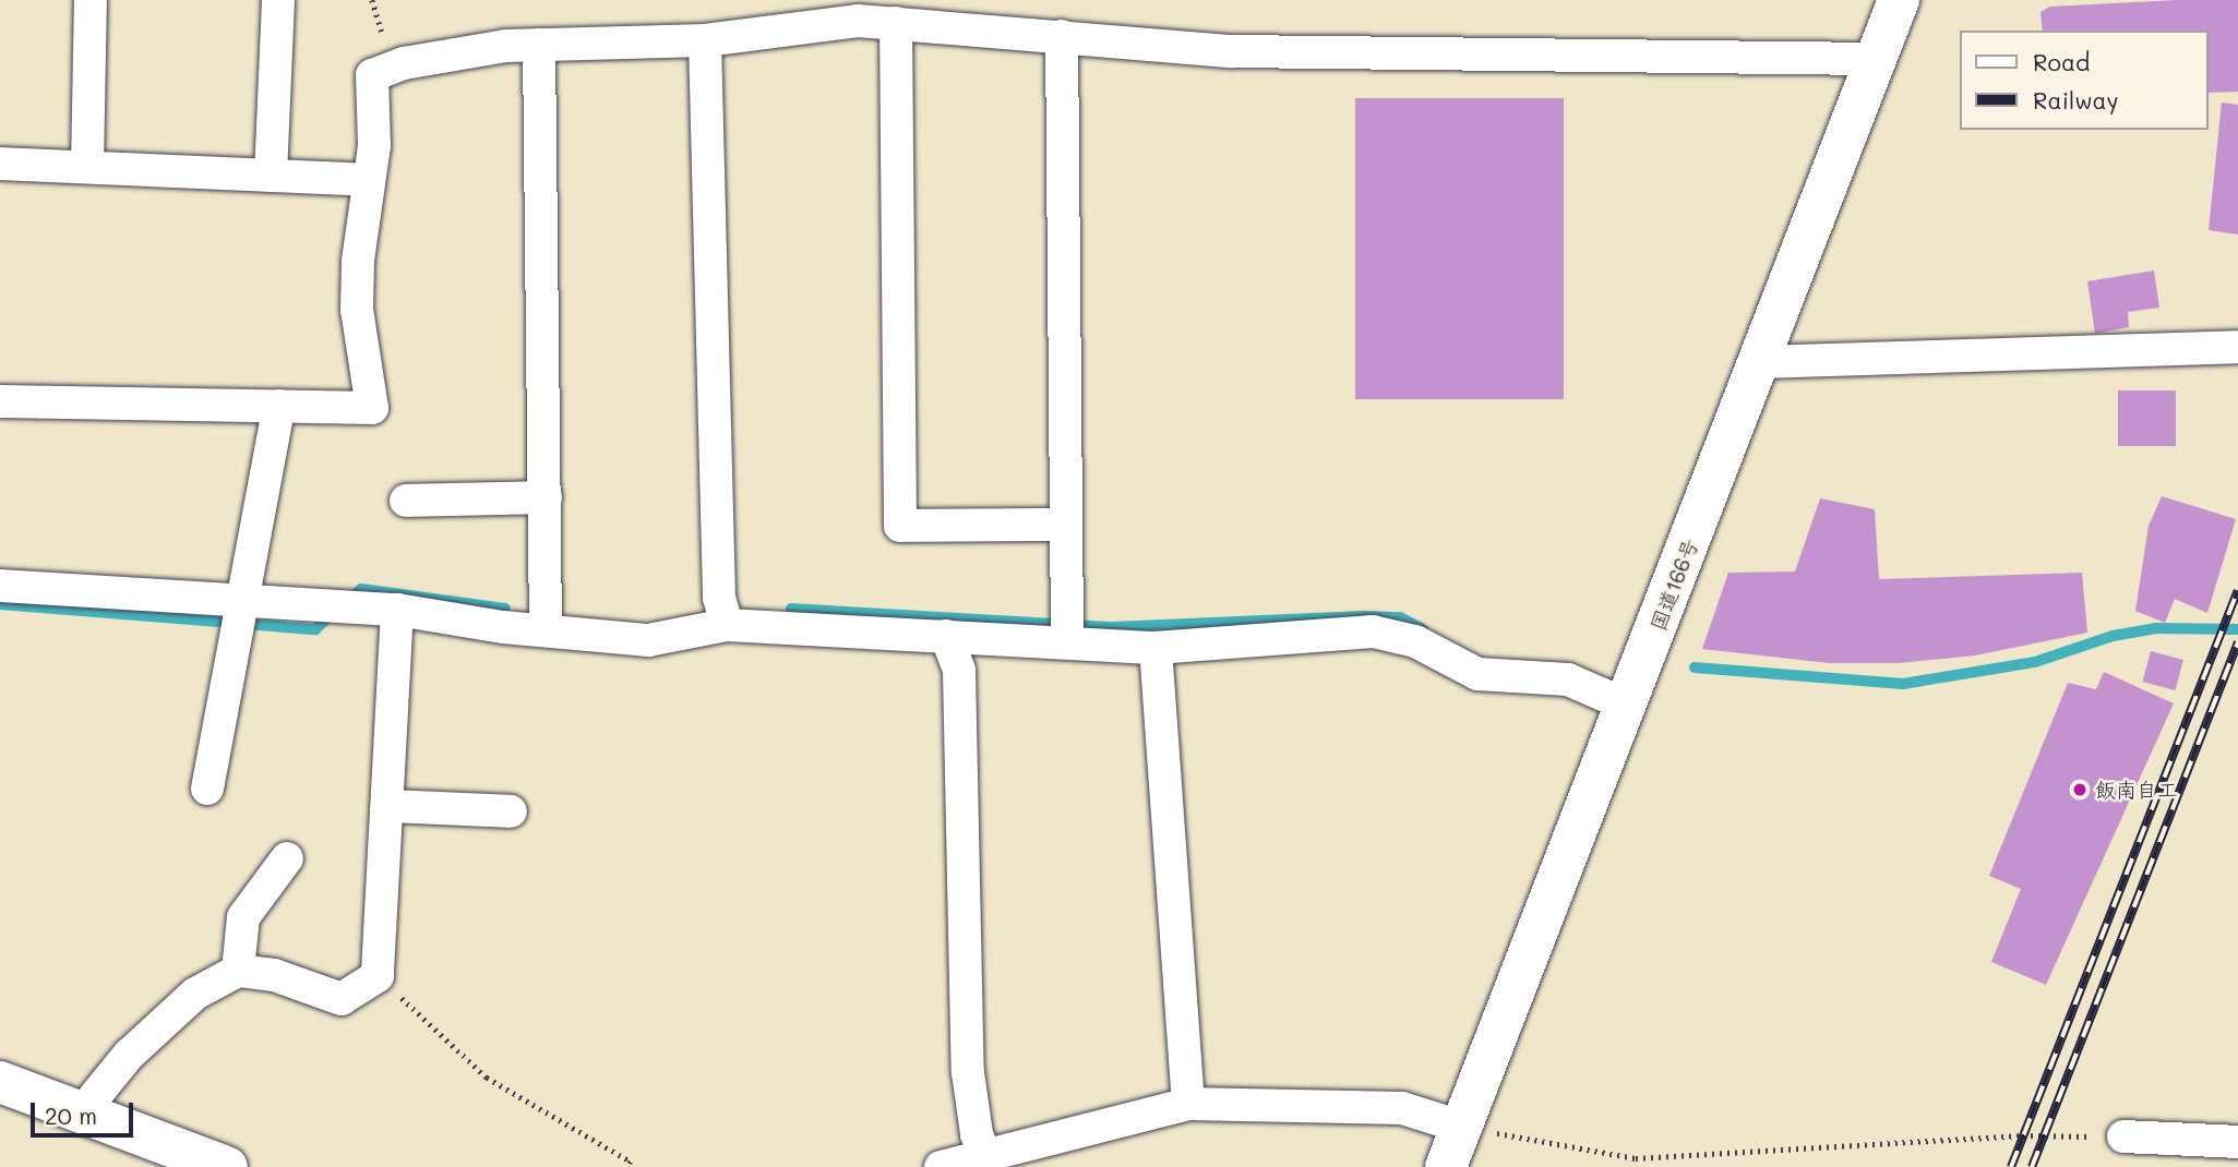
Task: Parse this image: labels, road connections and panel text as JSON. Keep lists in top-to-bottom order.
{
  "streets": {
    "main road": ["国道166号"]
  },
  "places": ["飯南自工"],
  "legend": ["Road", "Railway"],
  "scale_bar": "20 m"
}
